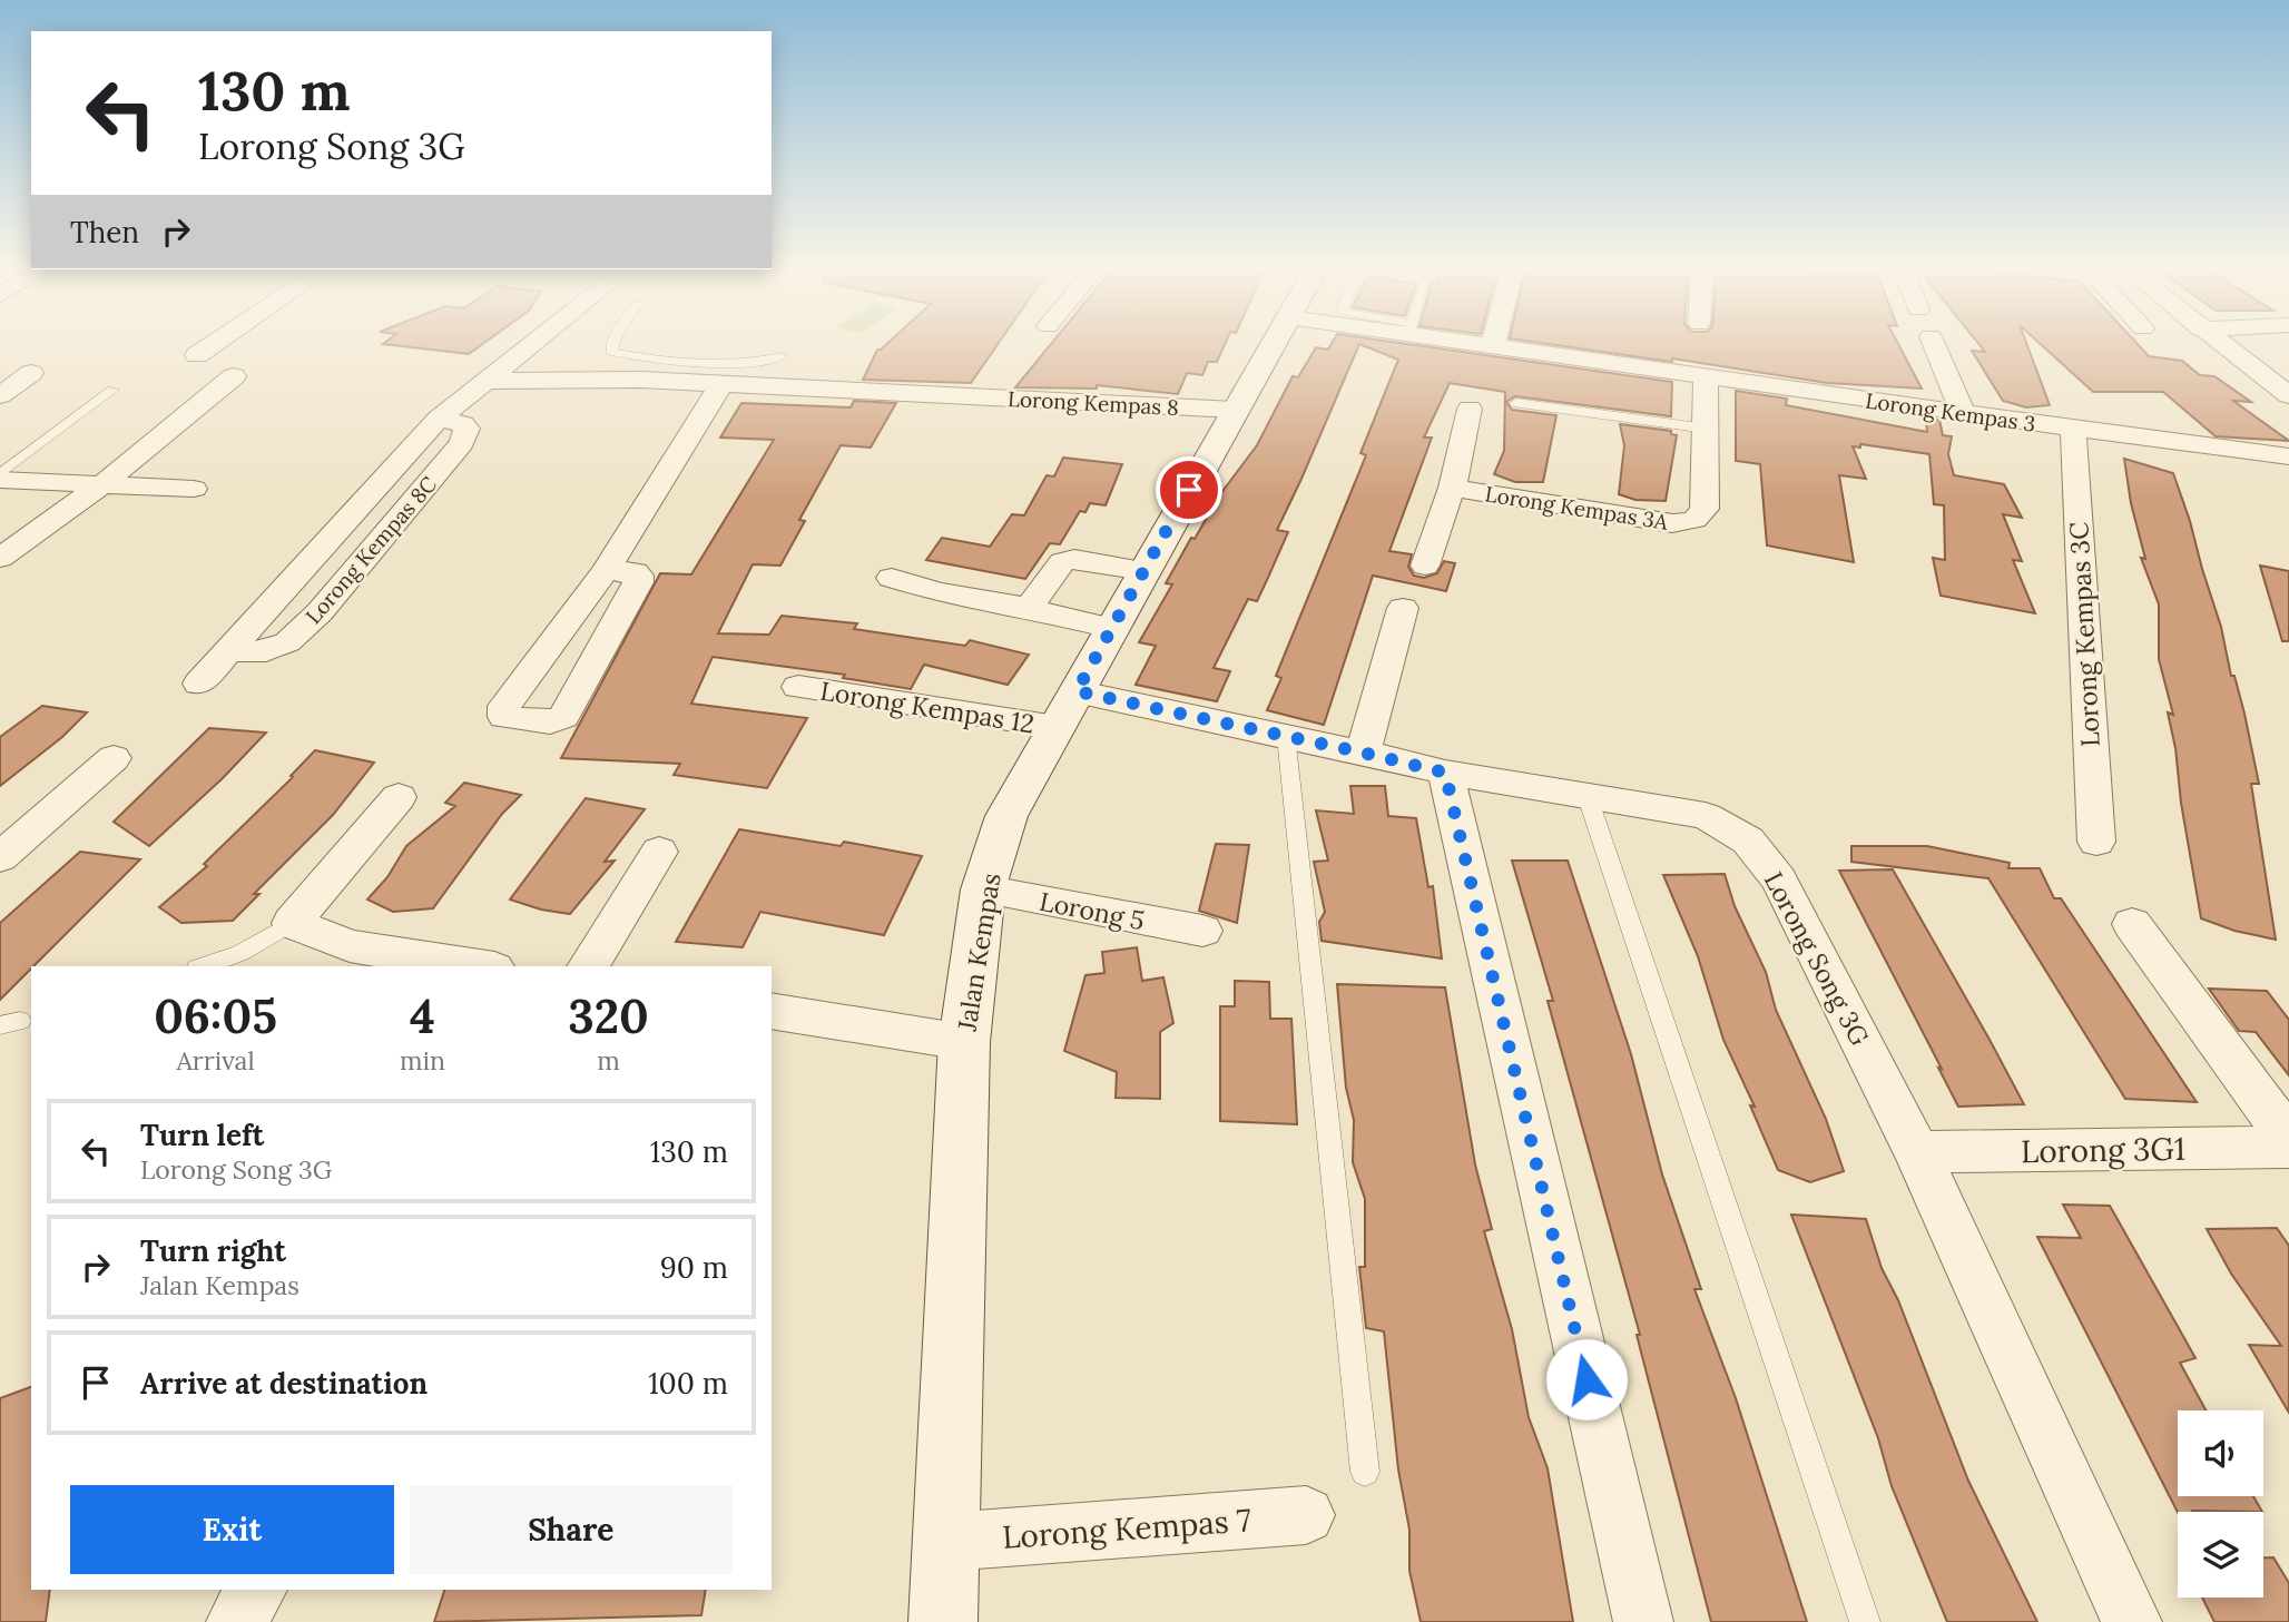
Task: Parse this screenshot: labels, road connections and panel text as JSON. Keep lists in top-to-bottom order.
{
  "streets": {
    "street": [
      "Lorong Kempas 8",
      "Lorong Kempas 3",
      "Lorong Kempas 3A",
      "Lorong Kempas 8C",
      "Lorong Kempas 3C",
      "Lorong Kempas 12",
      "Lorong 5",
      "Jalan Kempas",
      "Lorong Song 3G",
      "Lorong 3G1",
      "Lorong Kempas 7"
    ]
  },
  "crossings": [
    ["Lorong Kempas 8", "Lorong Kempas 8C"],
    ["Lorong Kempas 8", "Jalan Kempas"],
    ["Lorong Kempas 3", "Lorong Kempas 3A"],
    ["Lorong Kempas 3", "Lorong Kempas 3C"],
    ["Lorong Kempas 12", "Jalan Kempas"],
    ["Lorong Kempas 12", "Lorong Song 3G"],
    ["Lorong 5", "Jalan Kempas"],
    ["Jalan Kempas", "Lorong Song 3G"],
    ["Jalan Kempas", "Lorong Kempas 7"],
    ["Lorong Song 3G", "Lorong 3G1"]
  ],
  "page": {
    "turn": ["130 m", "Lorong Song 3G"],
    "then": "Then",
    "eta": [
      "06:05",
      "Arrival",
      "4",
      "min",
      "320",
      "m"
    ],
    "list": [
      {
        "name": "Turn left",
        "note": "Lorong Song 3G",
        "value": "130 m"
      },
      {
        "name": "Turn right",
        "note": "Jalan Kempas",
        "value": "90 m"
      },
      {
        "name": "Arrive at destination",
        "value": "100 m"
      }
    ],
    "buttons": ["Exit", "Share"]
  }
}
